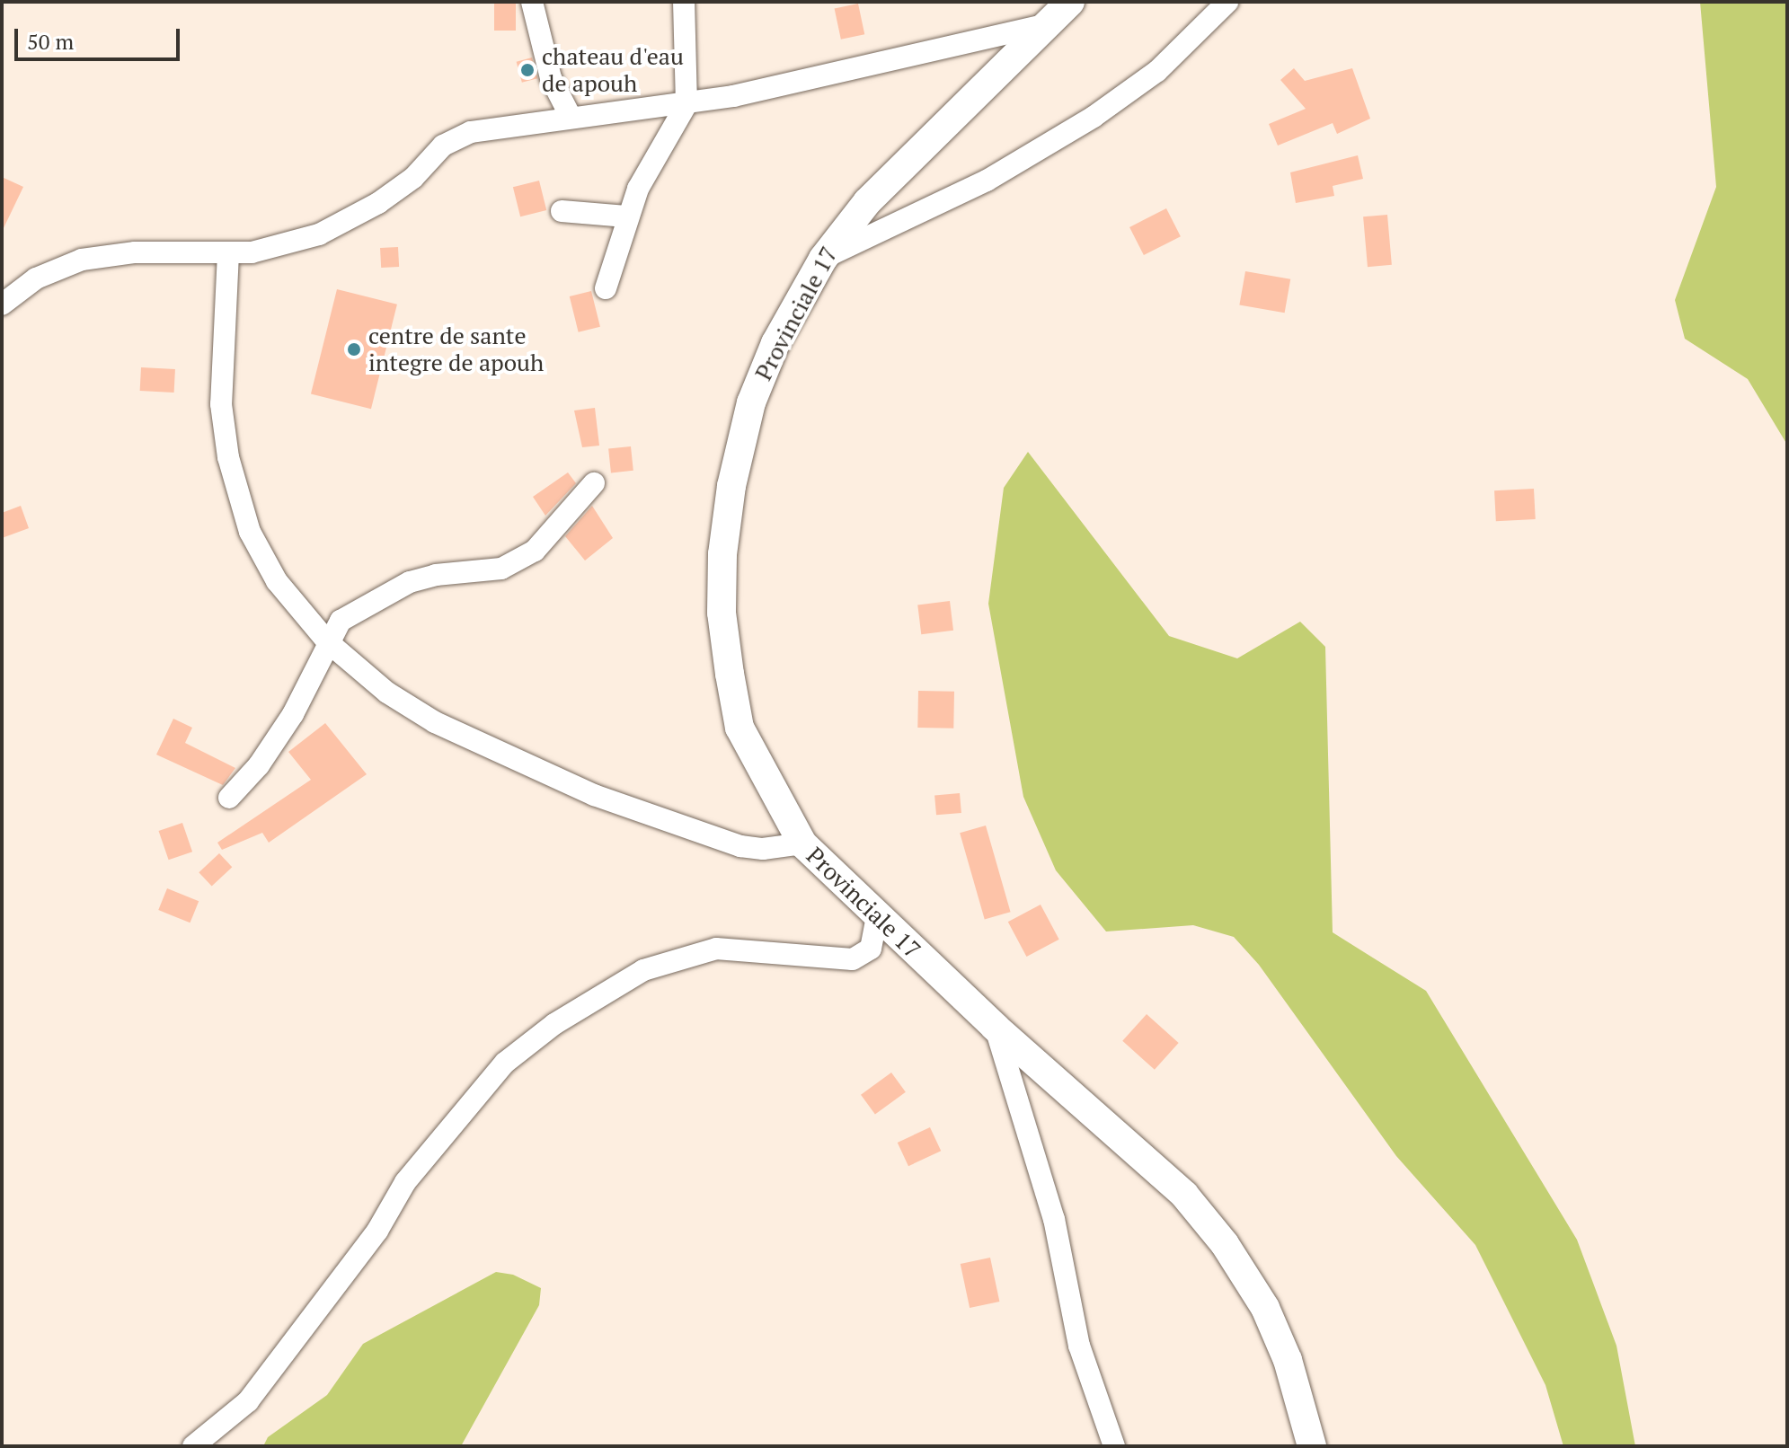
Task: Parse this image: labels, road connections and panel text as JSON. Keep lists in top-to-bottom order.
{
  "streets": {
    "main road": ["Provinciale 17"]
  },
  "places": ["chateau d'eau de apouh", "centre de sante integre de apouh"],
  "scale_bar": "50 m"
}
